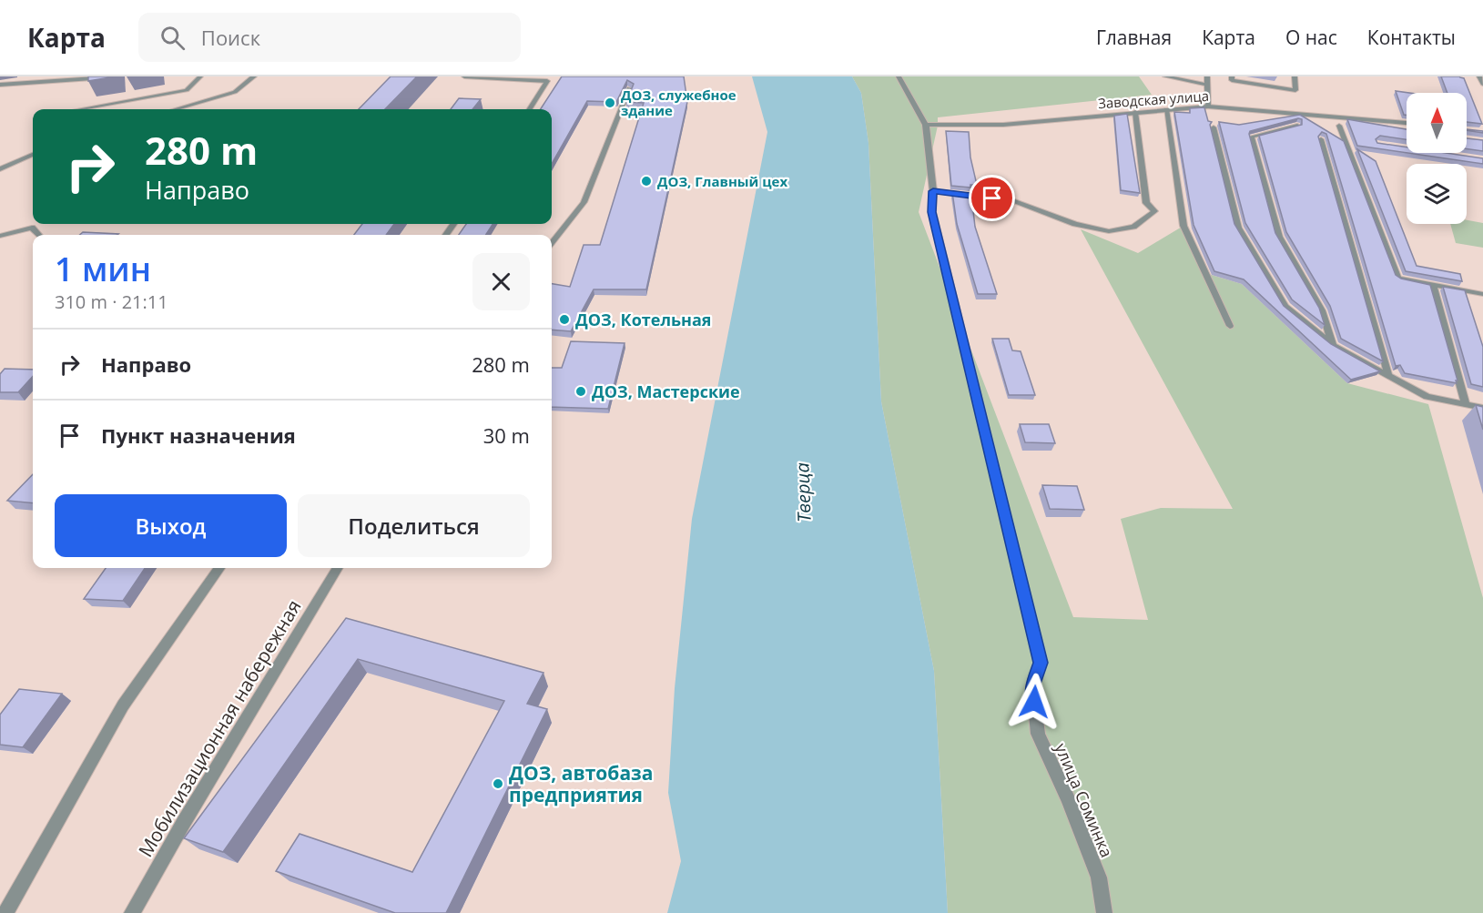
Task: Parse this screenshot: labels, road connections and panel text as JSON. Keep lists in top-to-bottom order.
{
  "streets": {
    "street": ["Заводская улица", "Мобилизационная набережная", "улица Соминка"]
  },
  "crossings": [
    ["Заводская улица", "улица Соминка"]
  ],
  "water": ["Тверца"],
  "places": [
    "ДОЗ, служебное здание",
    "ДОЗ, Главный цех",
    "ДОЗ, Котельная",
    "ДОЗ, Мастерские",
    "ДОЗ, автобаза предприятия"
  ],
  "north": "top",
  "page": {
    "header": "Карта",
    "search": "Поиск",
    "nav": [
      "Главная",
      "Карта",
      "О нас",
      "Контакты"
    ],
    "turn": ["280 m", "Направо"],
    "heading": ["1 мин", "310 m · 21:11"],
    "list": [
      {
        "name": "Направо",
        "value": "280 m"
      },
      {
        "name": "Пункт назначения",
        "value": "30 m"
      }
    ],
    "buttons": ["Выход", "Поделиться"]
  }
}
